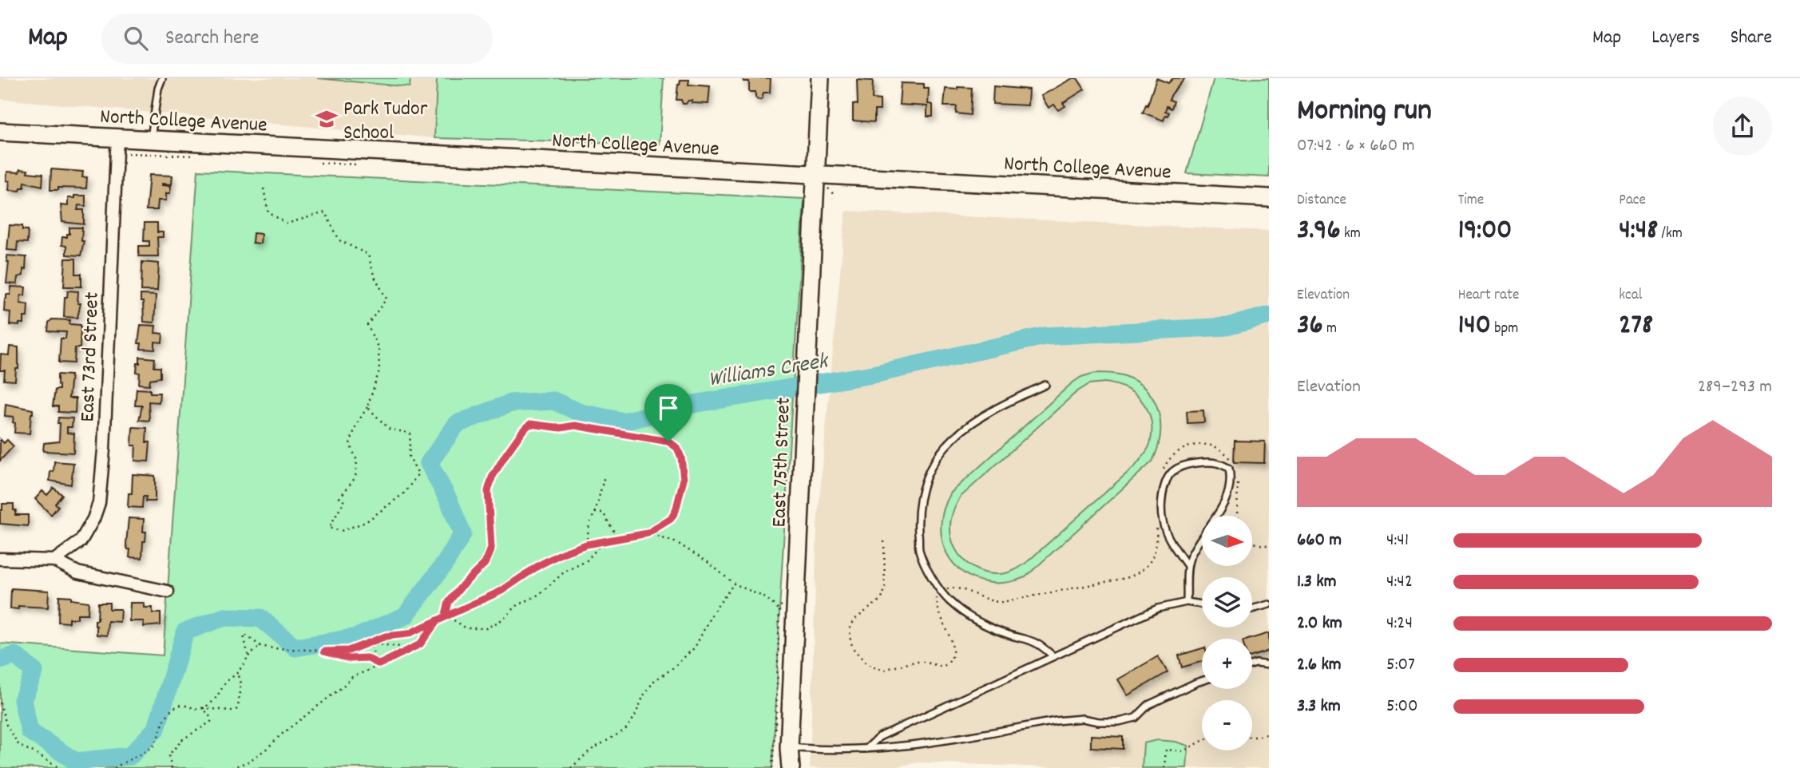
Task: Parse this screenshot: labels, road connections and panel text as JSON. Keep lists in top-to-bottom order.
{
  "streets": {
    "main road": ["North College Avenue", "East 75th Street"],
    "street": ["East 73rd Street"]
  },
  "crossings": [
    ["North College Avenue", "East 73rd Street"],
    ["North College Avenue", "East 75th Street"]
  ],
  "water": ["Williams Creek"],
  "places": {
    "school or university": ["Park Tudor School"]
  },
  "north": "right",
  "page": {
    "header": "Map",
    "search": "Search here",
    "nav": ["Map", "Layers", "Share"],
    "heading": ["Morning run", "07:42 · 6 × 660 m"],
    "stats": [
      ["Distance", "3.96 km"],
      ["Time", "19:00"],
      ["Pace", "4:48 /km"],
      ["Elevation", "36 m"],
      ["Heart rate", "140 bpm"],
      ["kcal", "278"]
    ],
    "chart": ["Elevation", "289–293 m"],
    "map_buttons": ["+", "−"],
    "list": [
      {
        "name": "660 m",
        "note": "4:41"
      },
      {
        "name": "1.3 km",
        "note": "4:42"
      },
      {
        "name": "2.0 km",
        "note": "4:24"
      },
      {
        "name": "2.6 km",
        "note": "5:07"
      },
      {
        "name": "3.3 km",
        "note": "5:00"
      }
    ]
  }
}
